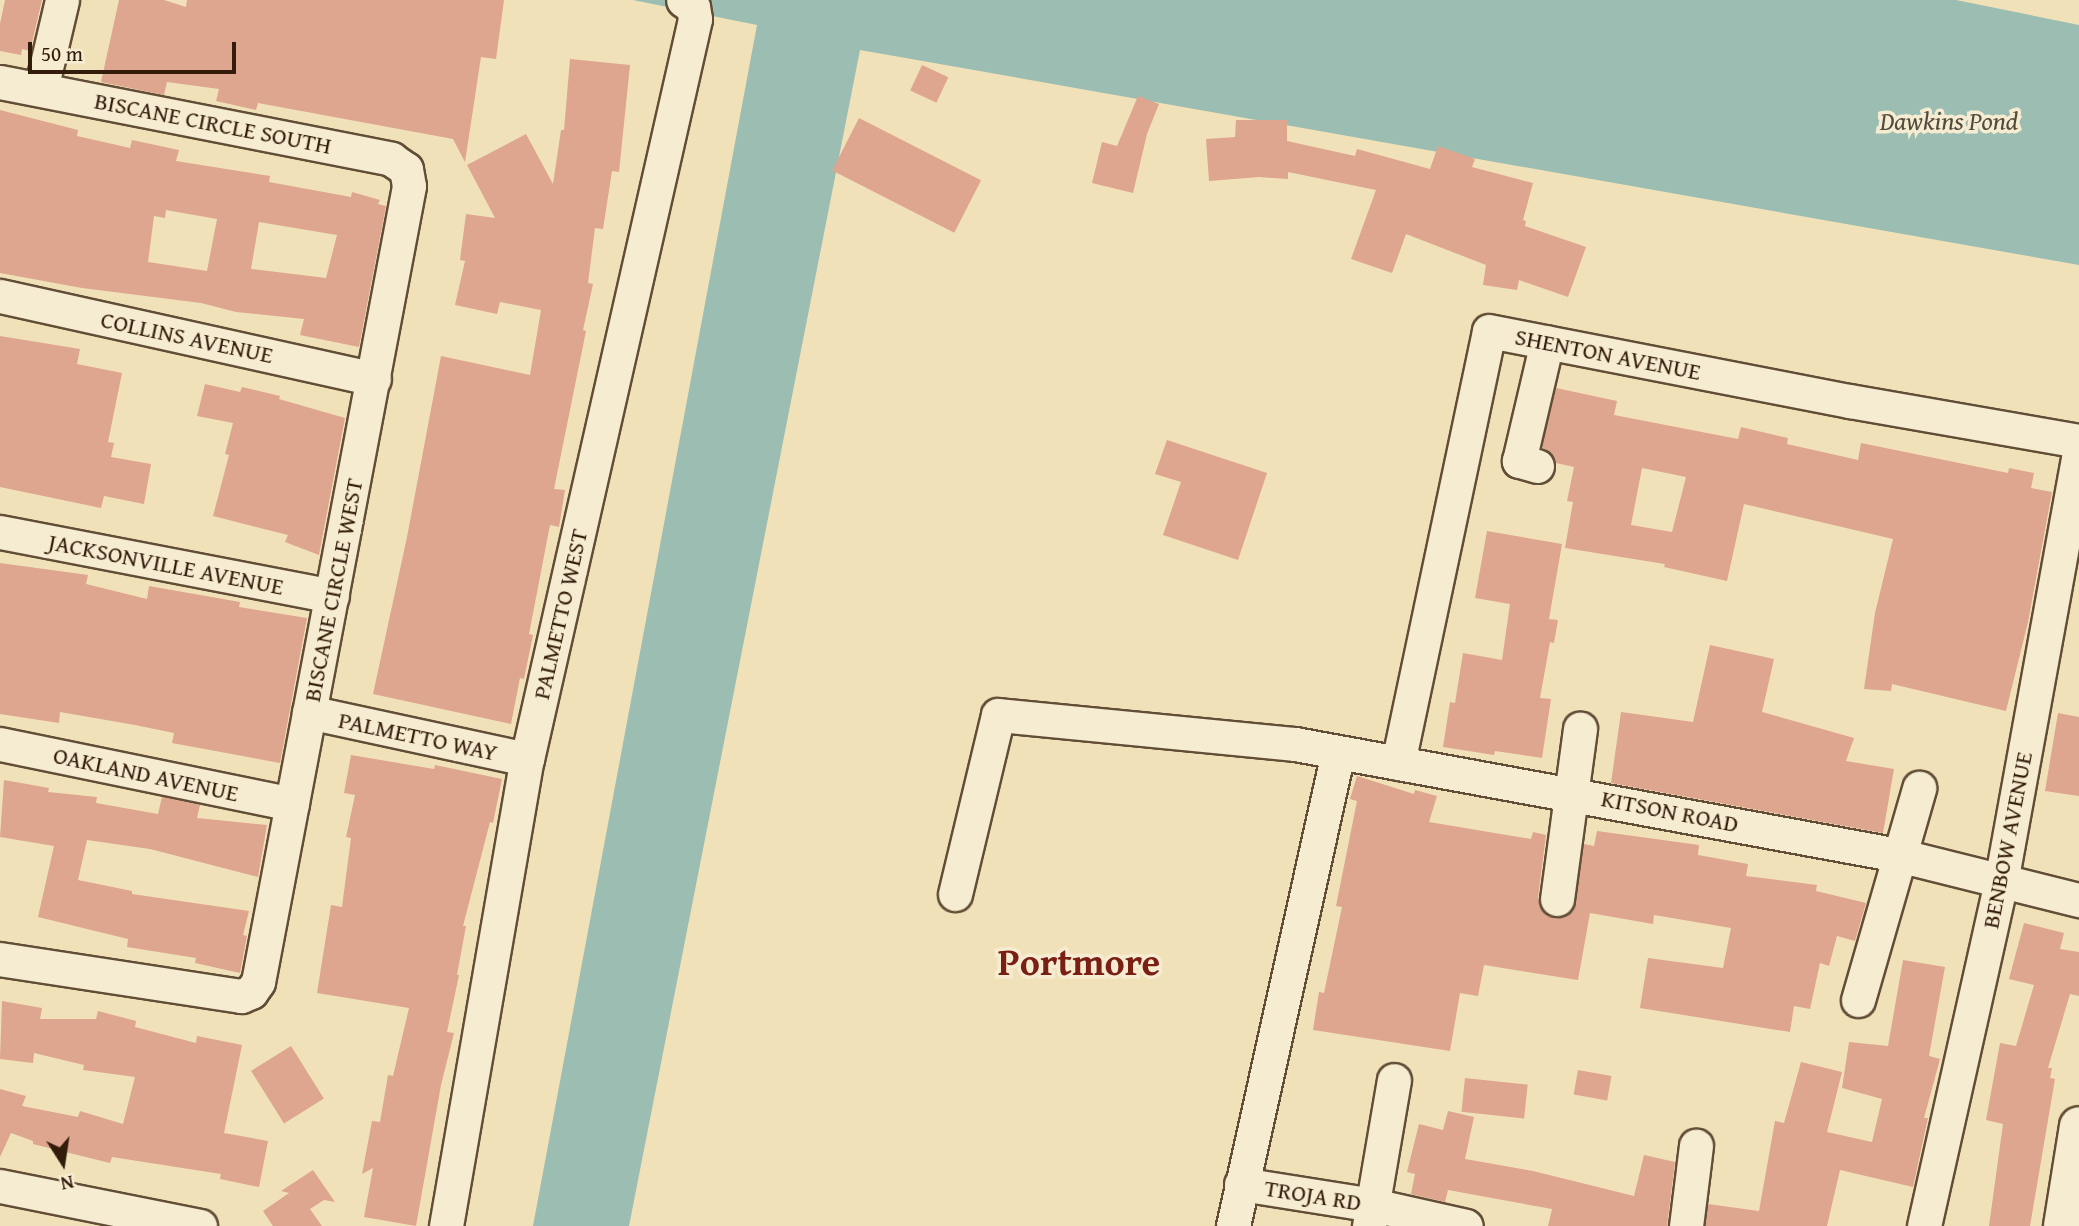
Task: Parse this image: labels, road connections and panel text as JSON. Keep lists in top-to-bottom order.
{
  "streets": {
    "street": [
      "BISCANE CIRCLE SOUTH",
      "COLLINS AVENUE",
      "SHENTON AVENUE",
      "JACKSONVILLE AVENUE",
      "BISCANE CIRCLE WEST",
      "PALMETTO WEST",
      "PALMETTO WAY",
      "OAKLAND AVENUE",
      "KITSON ROAD",
      "BENBOW AVENUE",
      "TROJA RD"
    ]
  },
  "crossings": [
    ["BISCANE CIRCLE SOUTH", "BISCANE CIRCLE WEST"],
    ["COLLINS AVENUE", "BISCANE CIRCLE WEST"],
    ["SHENTON AVENUE", "KITSON ROAD"],
    ["JACKSONVILLE AVENUE", "BISCANE CIRCLE WEST"],
    ["BISCANE CIRCLE WEST", "PALMETTO WAY"],
    ["BISCANE CIRCLE WEST", "OAKLAND AVENUE"],
    ["PALMETTO WEST", "PALMETTO WAY"],
    ["KITSON ROAD", "BENBOW AVENUE"]
  ],
  "districts": ["Portmore"],
  "water": ["Dawkins Pond"],
  "scale_bar": "50 m",
  "north": "bottom"
}
